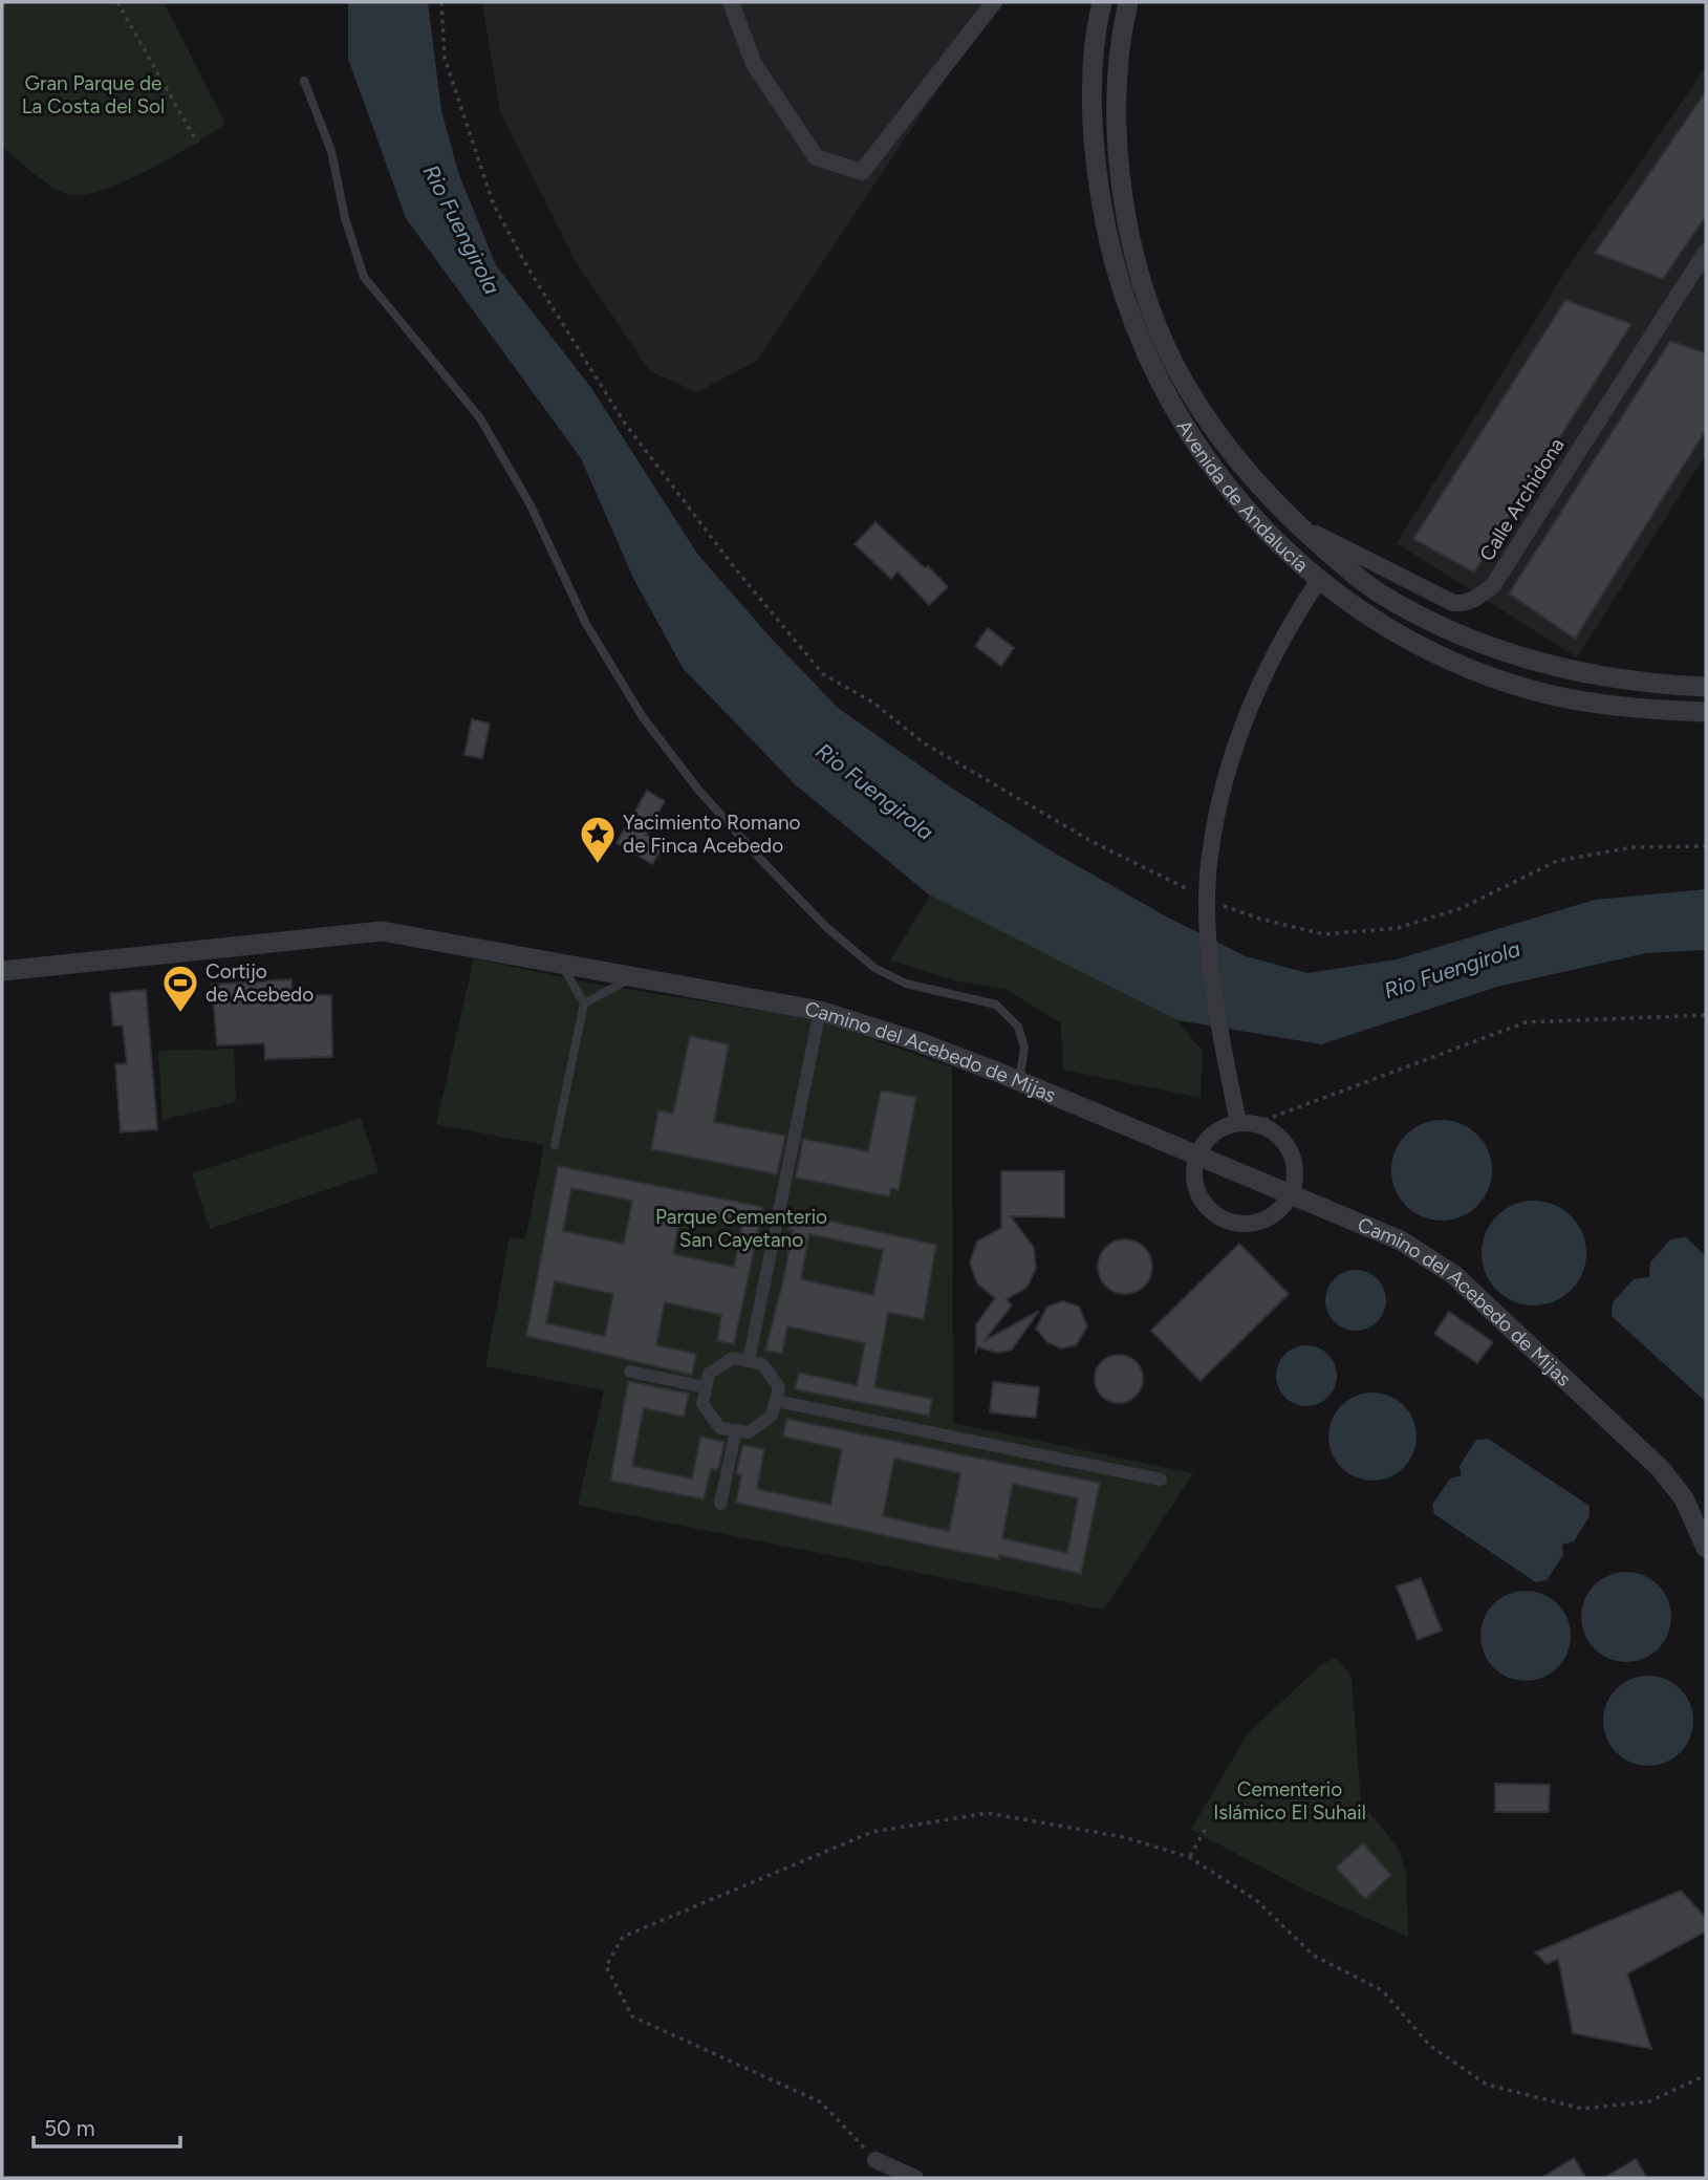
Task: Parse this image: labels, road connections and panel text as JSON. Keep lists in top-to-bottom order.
{
  "streets": {
    "street": ["Avenida de Andalucía", "Calle Archidona", "Camino del Acebedo de Mijas"]
  },
  "crossings": [
    ["Avenida de Andalucía", "Calle Archidona"]
  ],
  "water": ["Rio Fuengirola"],
  "parks": ["Gran Parque de La Costa del Sol", "Parque Cementerio San Cayetano", "Cementerio Islámico El Suhail"],
  "places": {
    "place": ["Yacimiento Romano de Finca Acebedo"],
    "sports": ["Cortijo de Acebedo"]
  },
  "scale_bar": "50 m"
}
